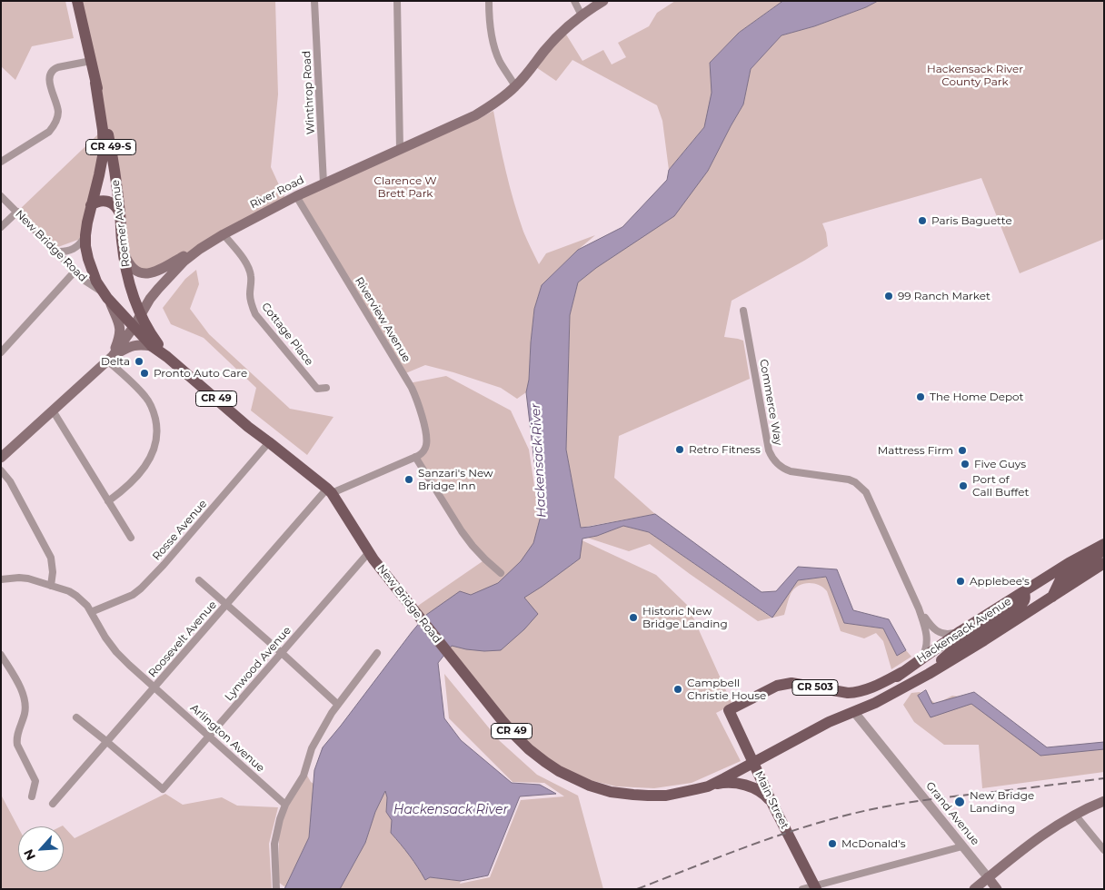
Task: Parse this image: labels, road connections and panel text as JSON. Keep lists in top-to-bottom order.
{
  "streets": {
    "main road": [
      "CR 49-S",
      "River Road",
      "Roemer Avenue",
      "New Bridge Road",
      "CR 49",
      "Hackensack Avenue",
      "CR 503",
      "Main Street",
      "Grand Avenue"
    ],
    "street": [
      "Winthrop Road",
      "Riverview Avenue",
      "Cottage Place",
      "Commerce Way",
      "Rosse Avenue",
      "Roosevelt Avenue",
      "Lynwood Avenue",
      "Arlington Avenue"
    ]
  },
  "crossings": [
    ["Winthrop Road", "River Road"],
    ["River Road", "Roemer Avenue"],
    ["River Road", "New Bridge Road"],
    ["River Road", "Riverview Avenue"],
    ["River Road", "Cottage Place"],
    ["Roemer Avenue", "New Bridge Road"],
    ["New Bridge Road", "Rosse Avenue"],
    ["New Bridge Road", "Hackensack Avenue"],
    ["New Bridge Road", "Roosevelt Avenue"],
    ["New Bridge Road", "Lynwood Avenue"],
    ["New Bridge Road", "Main Street"],
    ["Commerce Way", "Hackensack Avenue"],
    ["Rosse Avenue", "Arlington Avenue"],
    ["Hackensack Avenue", "Main Street"],
    ["Hackensack Avenue", "Grand Avenue"],
    ["Roosevelt Avenue", "Lynwood Avenue"],
    ["Roosevelt Avenue", "Arlington Avenue"],
    ["Lynwood Avenue", "Arlington Avenue"]
  ],
  "water": ["Hackensack River"],
  "parks": ["Hackensack River County Park", "Clarence W Brett Park"],
  "places": [
    "Paris Baguette",
    "99 Ranch Market",
    "Delta",
    "Pronto Auto Care",
    "The Home Depot",
    "Retro Fitness",
    "Mattress Firm",
    "Five Guys",
    "Sanzari's New Bridge Inn",
    "Port of Call Buffet",
    "Applebee's",
    "Historic New Bridge Landing",
    "Campbell Christie House",
    "New Bridge Landing",
    "McDonald's"
  ],
  "north": "bottom left"
}
